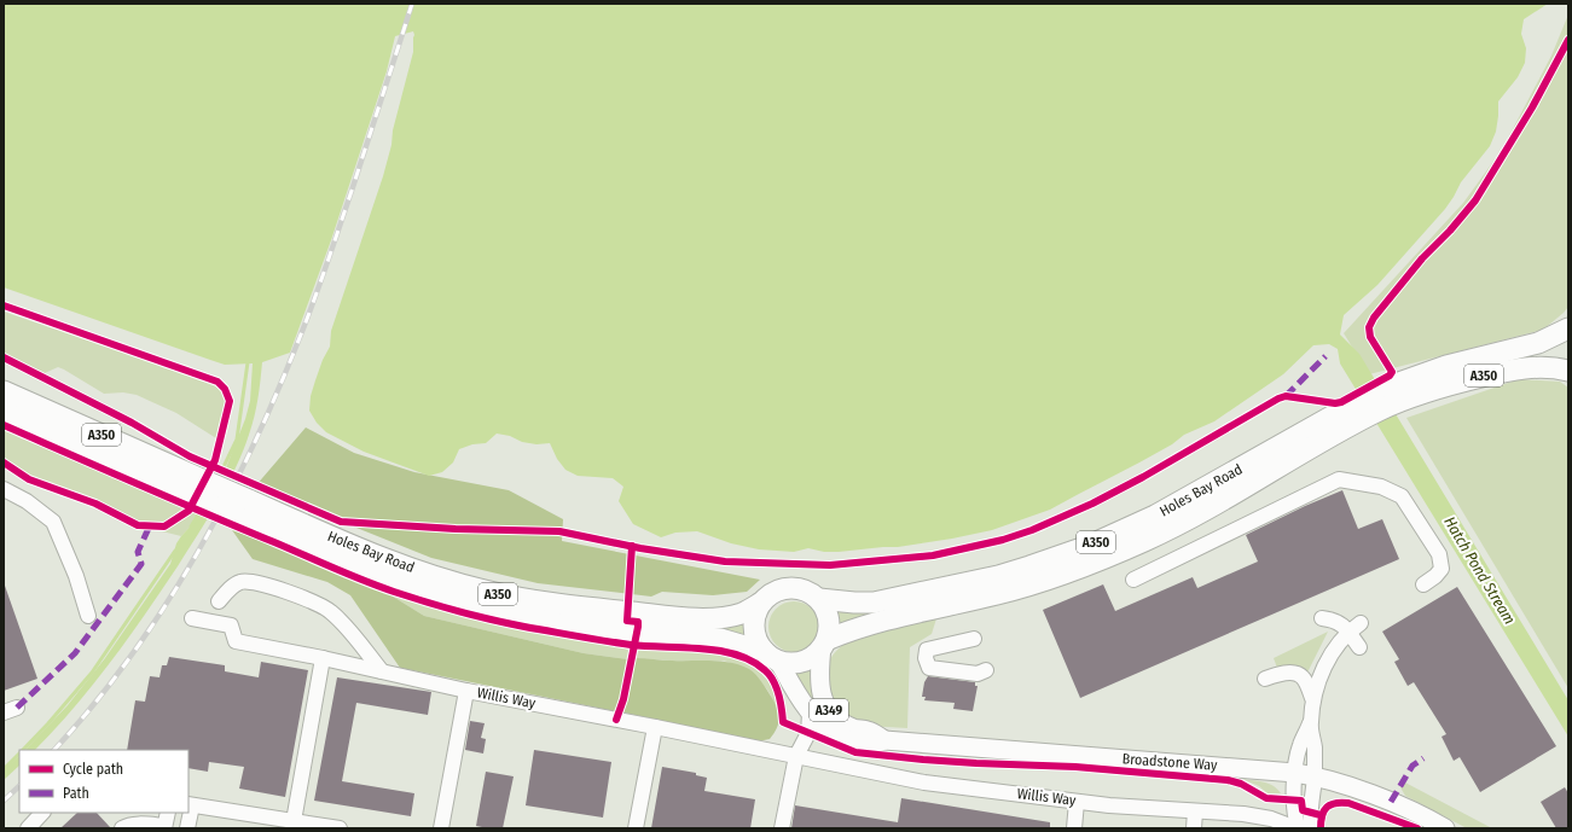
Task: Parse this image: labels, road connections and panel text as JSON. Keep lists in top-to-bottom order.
{
  "streets": {
    "highway": ["A350", "Holes Bay Road"],
    "main road": ["A349", "Broadstone Way"],
    "street": ["Willis Way"]
  },
  "crossings": [
    ["Holes Bay Road", "Broadstone Way"],
    ["Willis Way", "Broadstone Way"]
  ],
  "water": ["Hatch Pond Stream"],
  "legend": ["Cycle path", "Path"]
}
